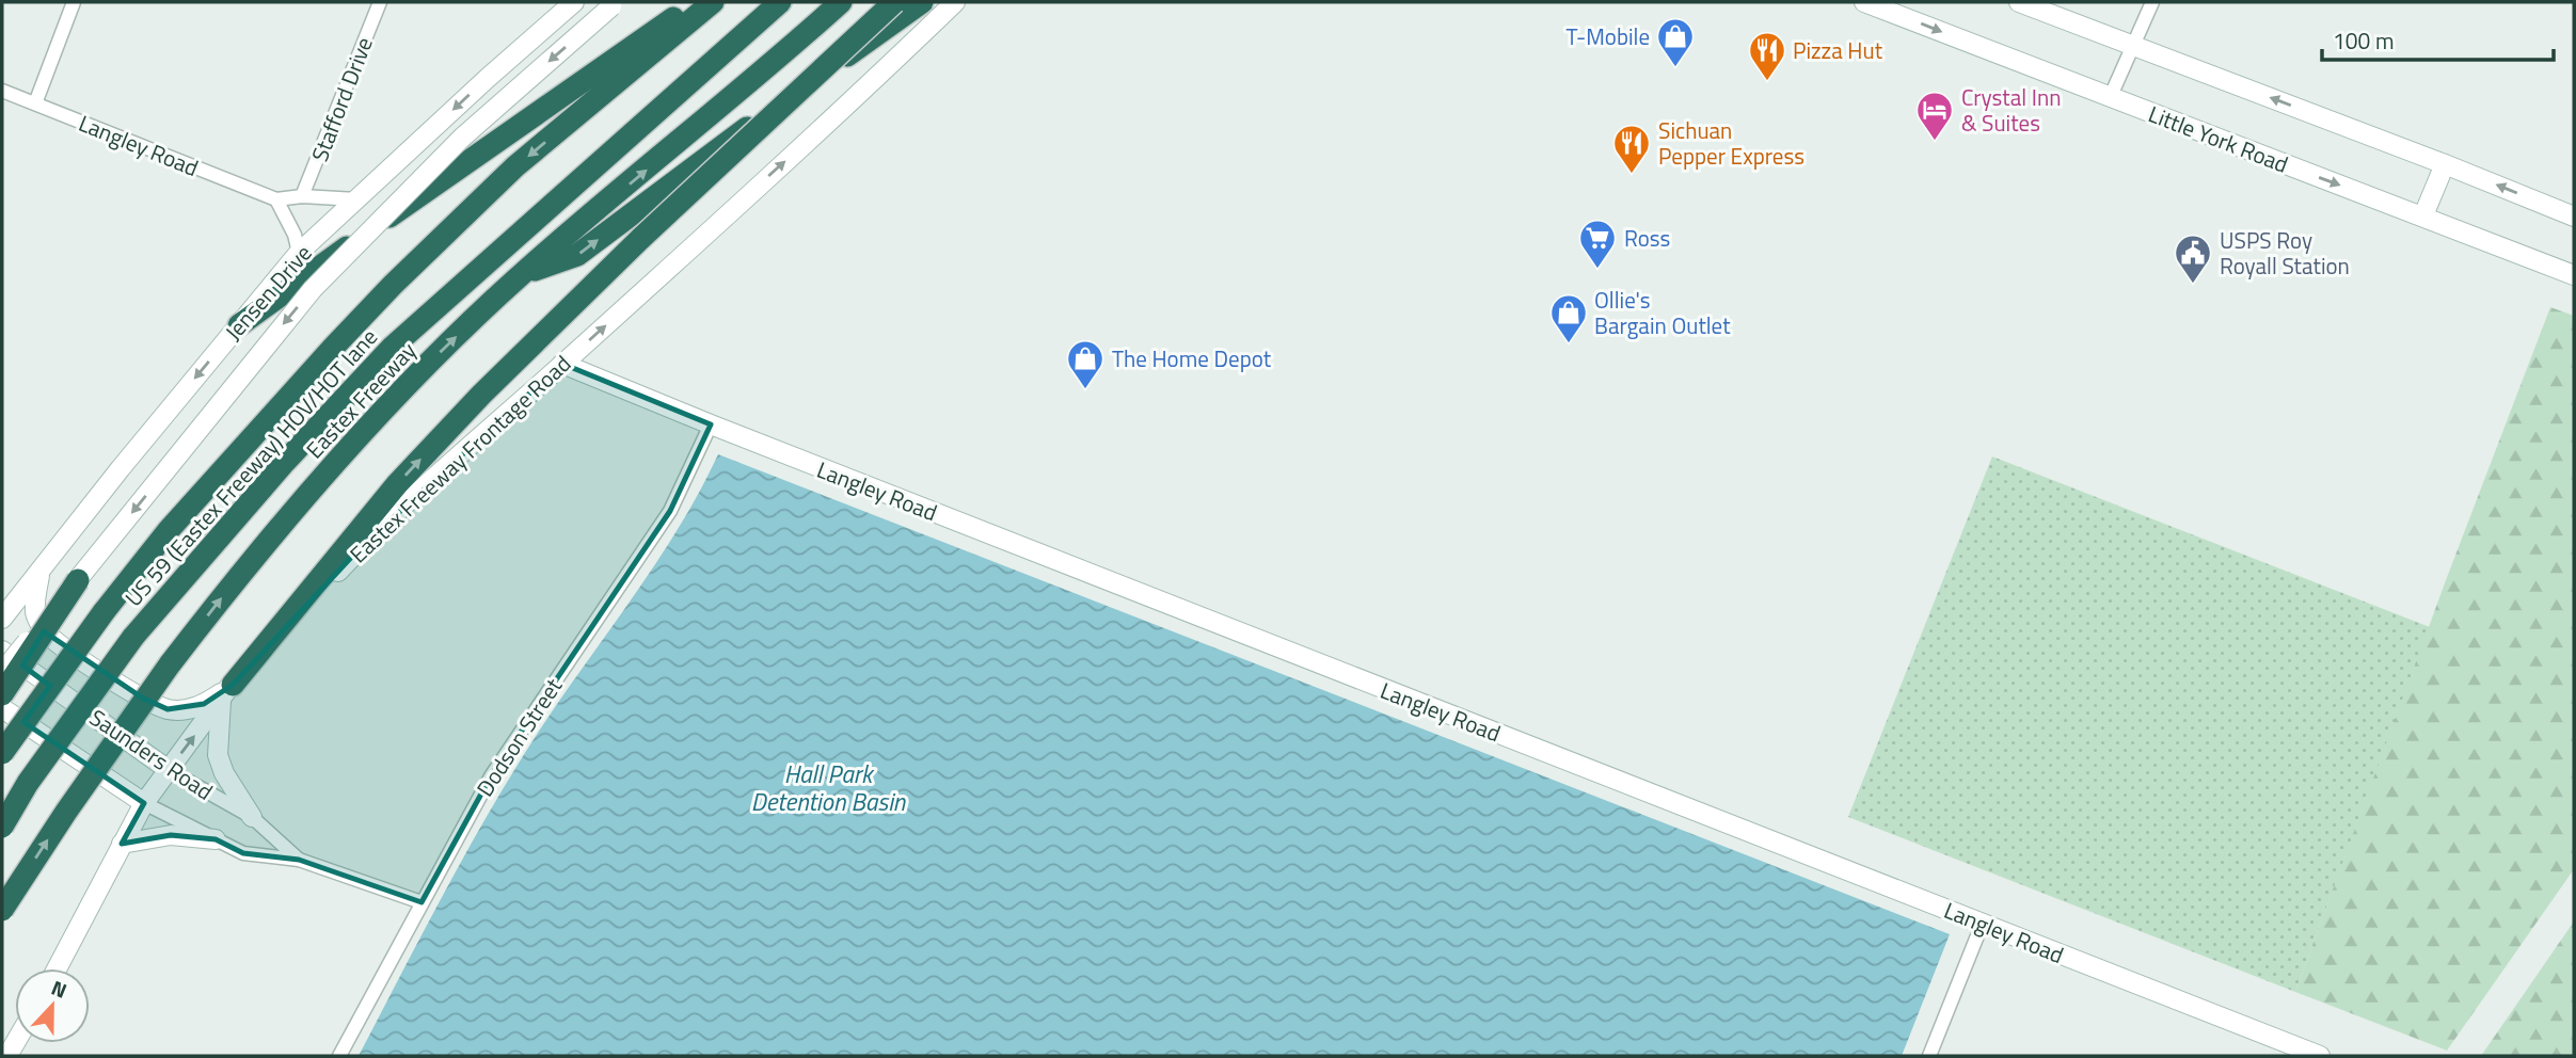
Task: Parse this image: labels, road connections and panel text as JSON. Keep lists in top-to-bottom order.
{
  "streets": {
    "highway": ["Eastex Freeway", "US 59 (Eastex Freeway) HOV/HOT lane"],
    "main road": [
      "Little York Road",
      "Langley Road",
      "Jensen Drive",
      "Eastex Freeway Frontage Road",
      "Saunders Road"
    ],
    "street": ["Stafford Drive", "Dodson Street"]
  },
  "crossings": [
    ["Stafford Drive", "Langley Road"],
    ["Langley Road", "Jensen Drive"],
    ["Langley Road", "Eastex Freeway Frontage Road"],
    ["Langley Road", "Dodson Street"],
    ["Eastex Freeway Frontage Road", "Saunders Road"],
    ["Dodson Street", "Saunders Road"]
  ],
  "one_way": ["Eastex Freeway Frontage Road"],
  "water": ["Hall Park Detention Basin"],
  "places": {
    "shop": ["T-Mobile", "Ollie's Bargain Outlet", "The Home Depot"],
    "restaurant": ["Pizza Hut", "Sichuan Pepper Express"],
    "hotel": ["Crystal Inn & Suites"],
    "supermarket": ["Ross"],
    "public building": ["USPS Roy Royall Station"]
  },
  "scale_bar": "100 m",
  "north": "top"
}
